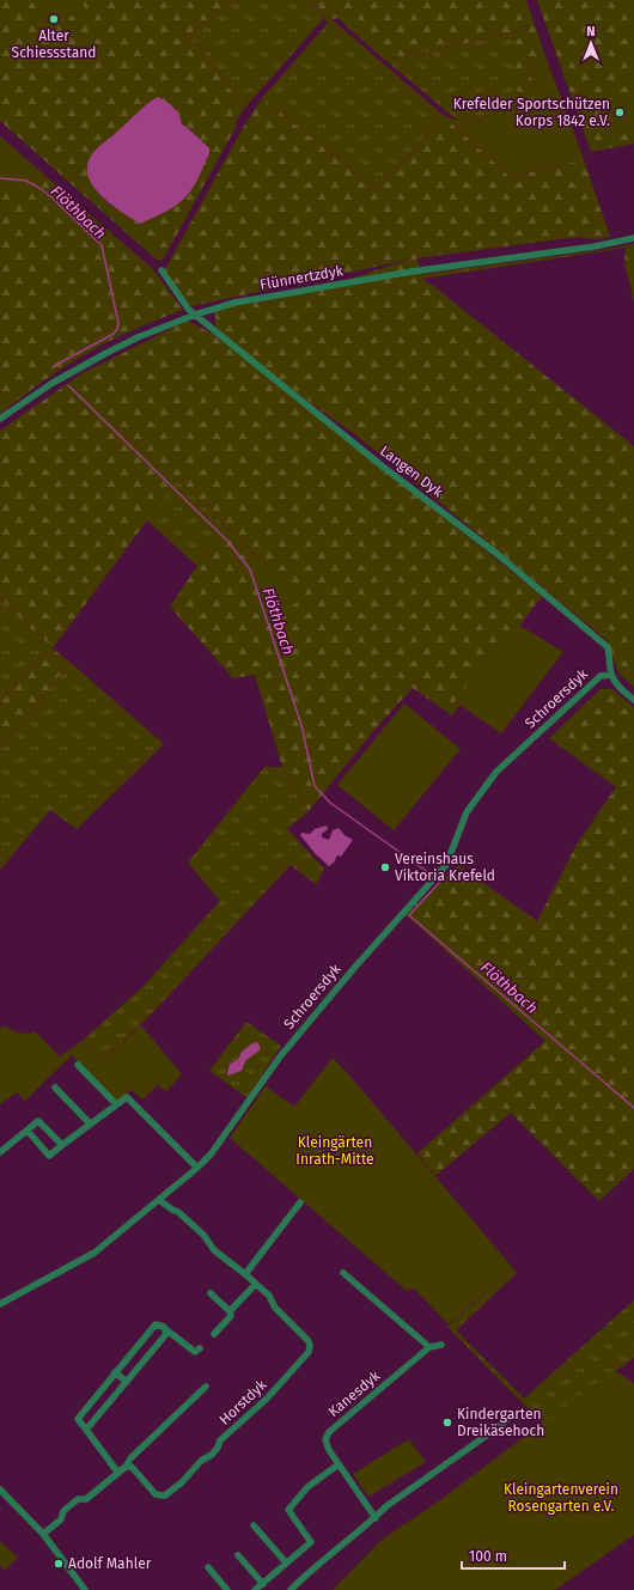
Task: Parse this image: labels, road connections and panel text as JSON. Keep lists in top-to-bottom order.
{
  "streets": {
    "street": [
      "Flünnertzdyk",
      "Langen Dyk",
      "Schroersdyk",
      "Kanesdyk",
      "Horstdyk"
    ]
  },
  "crossings": [
    ["Flünnertzdyk", "Langen Dyk"],
    ["Langen Dyk", "Schroersdyk"],
    ["Schroersdyk", "Horstdyk"]
  ],
  "water": ["Flöthbach"],
  "parks": ["Kleingärten Inrath-Mitte", "Kleingartenverein Rosengarten e.V."],
  "places": [
    "Alter Schiessstand",
    "Krefelder Sportschützen Korps 1842 e.V.",
    "Vereinshaus Viktoria Krefeld",
    "Kindergarten Dreikäsehoch",
    "Adolf Mahler"
  ],
  "scale_bar": "100 m",
  "north": "top"
}
